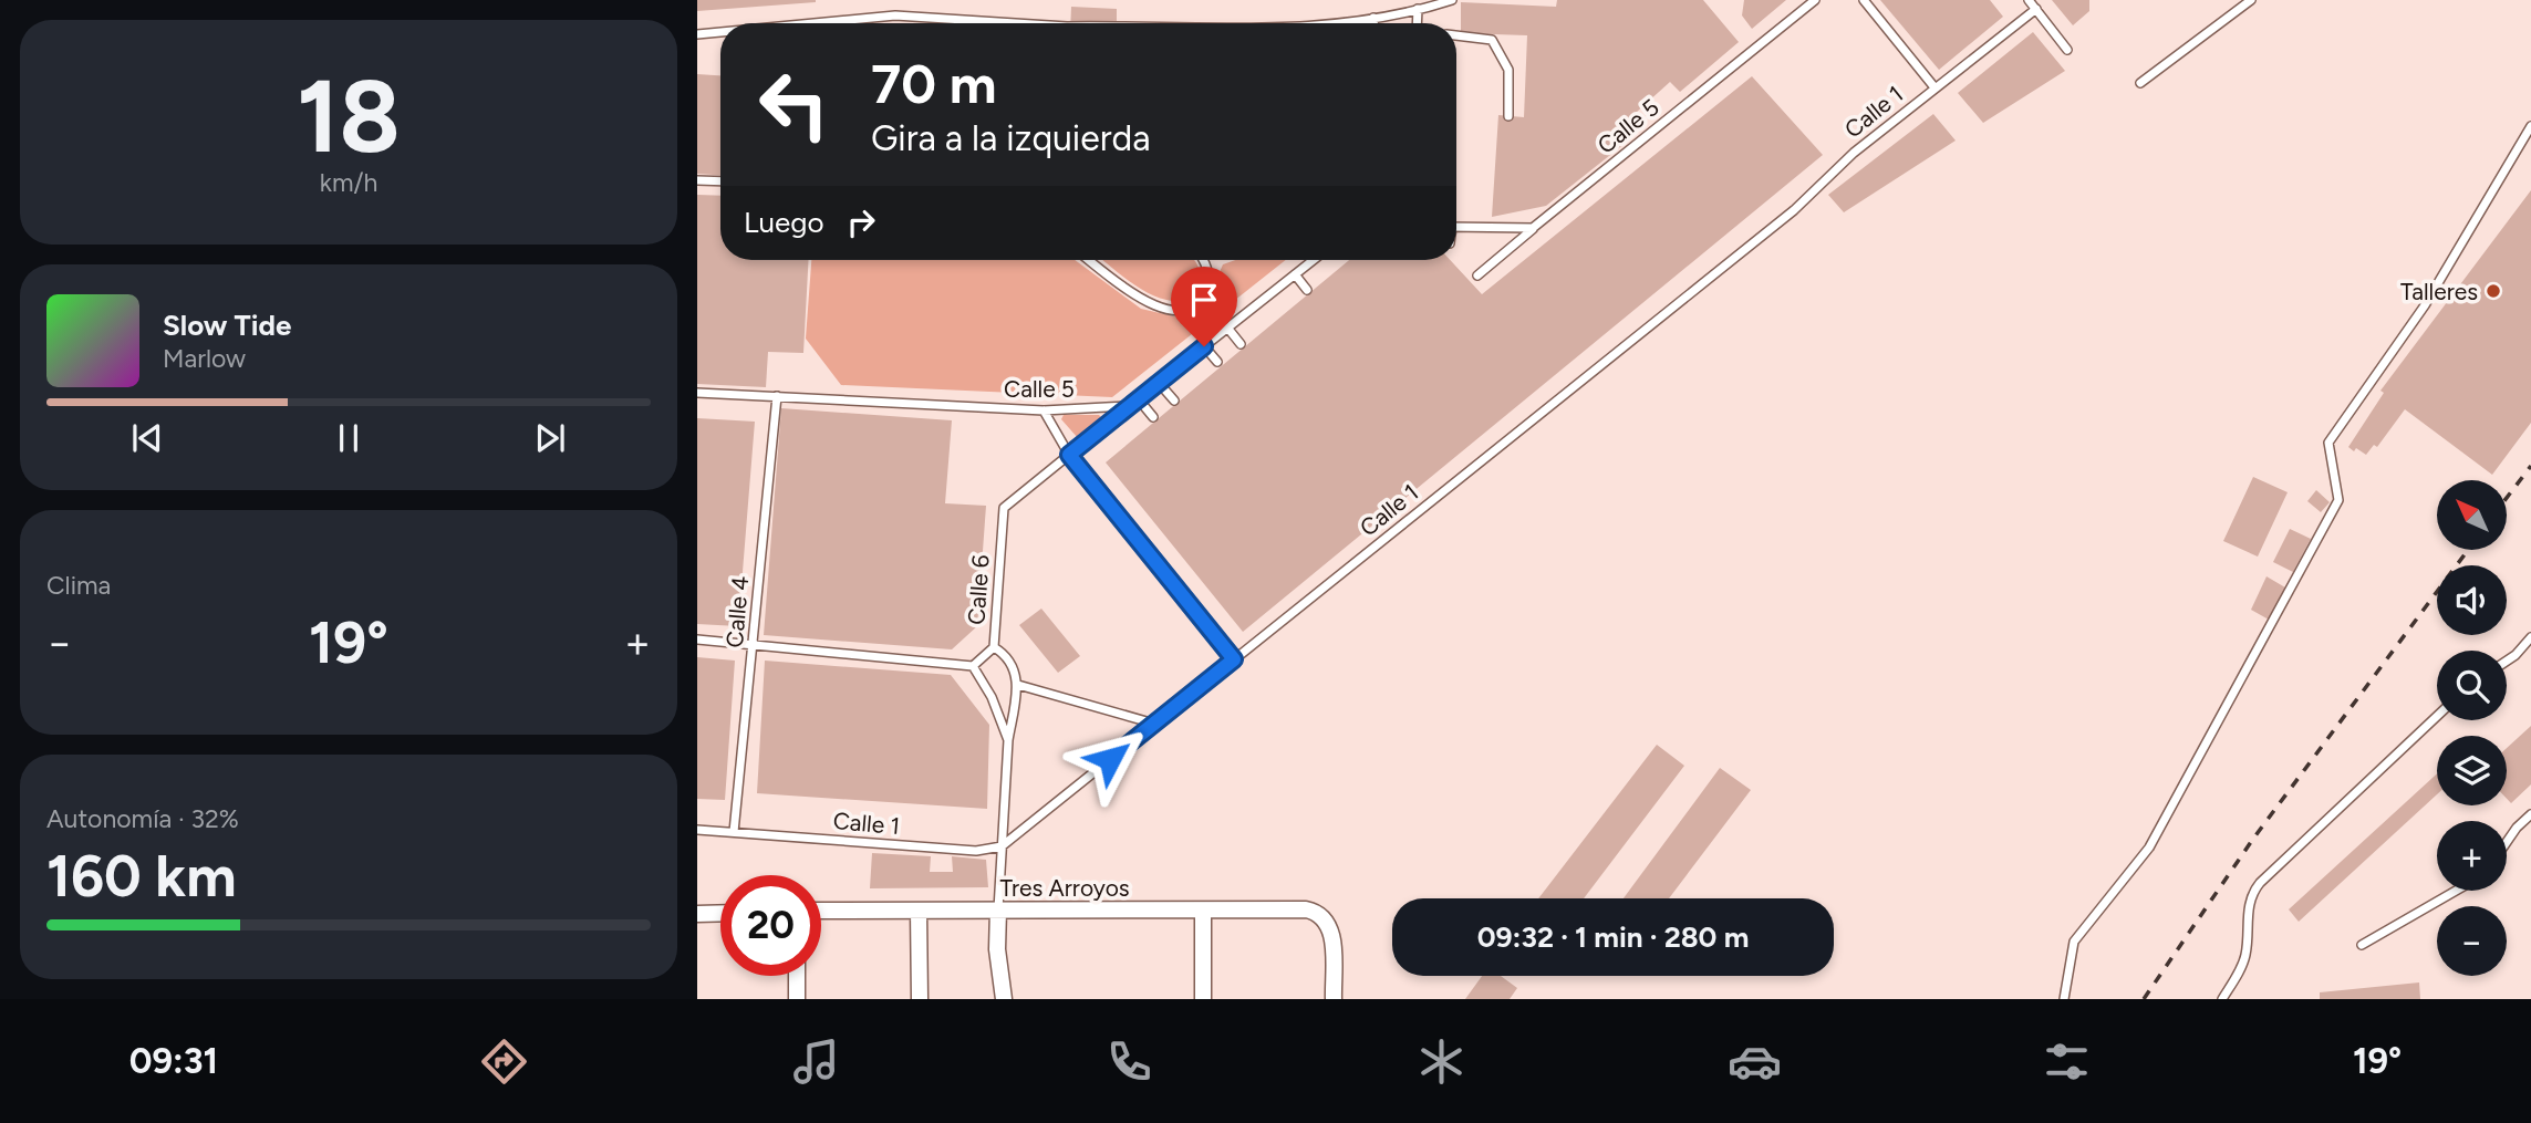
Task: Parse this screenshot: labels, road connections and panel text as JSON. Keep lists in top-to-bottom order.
{
  "streets": {
    "street": ["Tres Arroyos"],
    "lane": [
      "Calle 1",
      "Calle 5",
      "Calle 6",
      "Calle 4"
    ]
  },
  "crossings": [
    ["Calle 1", "Calle 4"],
    ["Calle 5", "Calle 6"],
    ["Calle 5", "Calle 4"]
  ],
  "places": ["Talleres"],
  "north": "top left",
  "page": {
    "tile": [
      ["18", "km/h"],
      "Clima",
      ["Autonomía · 32%", "160 km"]
    ],
    "turn": ["70 m", "Gira a la izquierda"],
    "then": "Luego",
    "song": ["Slow Tide", "Marlow"],
    "map_buttons": ["+", "−"],
    "heat": ["−", "19°", "+"],
    "limit": "20",
    "trip": "09:32 · 1 min · 280 m",
    "tabs": ["09:31", "19°"]
  }
}
